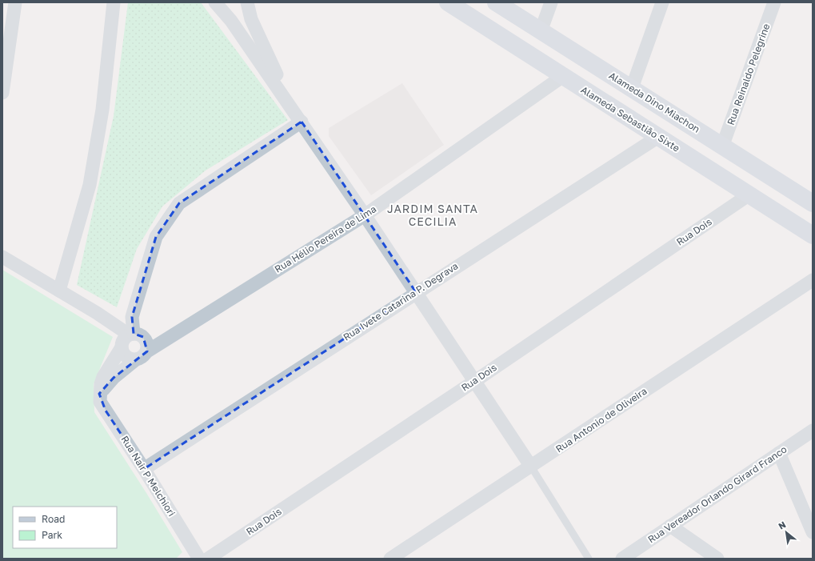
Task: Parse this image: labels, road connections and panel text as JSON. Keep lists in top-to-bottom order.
{
  "streets": {
    "street": [
      "Rua Reinaldo Pelegrine",
      "Alameda Dino Miachon",
      "Alameda Sebastião Sixte",
      "Rua Dois",
      "Rua Hélio Pereira de Lima",
      "Rua Ivete Catarina P. Degrava",
      "Rua Antonio de Oliveira",
      "Rua Nair P Melchiori",
      "Rua Vereador Orlando Girard Franco"
    ]
  },
  "crossings": [
    ["Rua Reinaldo Pelegrine", "Alameda Dino Miachon"],
    ["Alameda Sebastião Sixte", "Rua Dois"],
    ["Alameda Sebastião Sixte", "Rua Hélio Pereira de Lima"],
    ["Alameda Sebastião Sixte", "Rua Ivete Catarina P. Degrava"],
    ["Rua Ivete Catarina P. Degrava", "Rua Nair P Melchiori"]
  ],
  "districts": ["JARDIM SANTA CECILIA"],
  "legend": ["Road", "Park"],
  "north": "top left"
}
